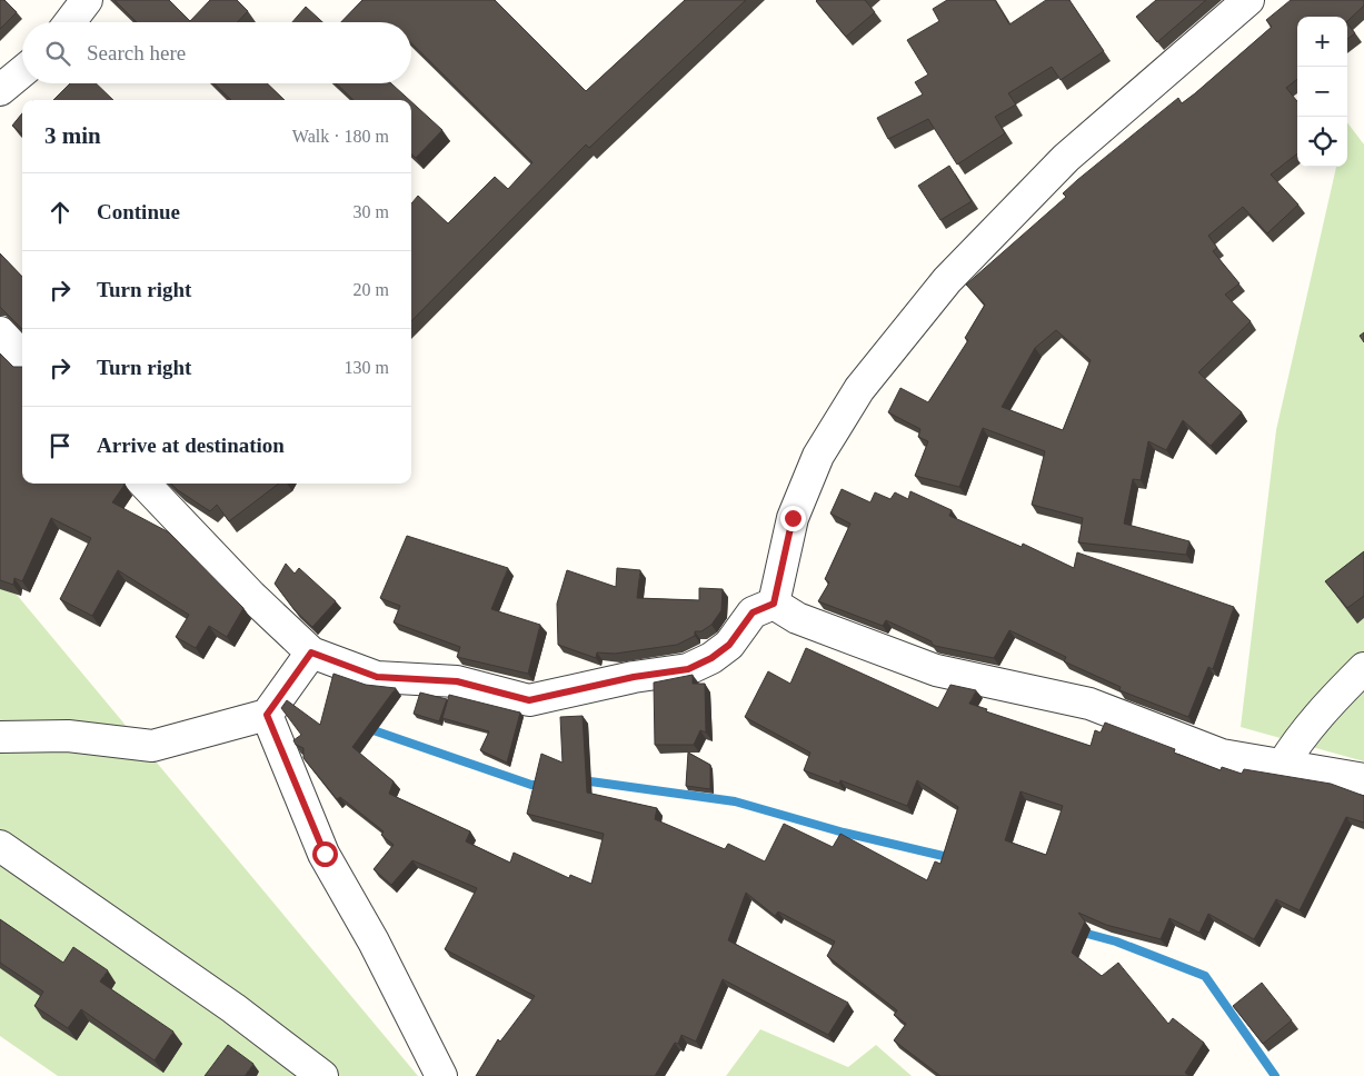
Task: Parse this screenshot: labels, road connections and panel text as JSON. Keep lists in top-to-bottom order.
{
  "page": {
    "map_buttons": ["+", "−"],
    "search": "Search here",
    "heading": ["3 min", "Walk · 180 m"],
    "list": [
      ["Continue", "30 m"],
      ["Turn right", "20 m"],
      ["Turn right", "130 m"],
      "Arrive at destination"
    ]
  }
}
